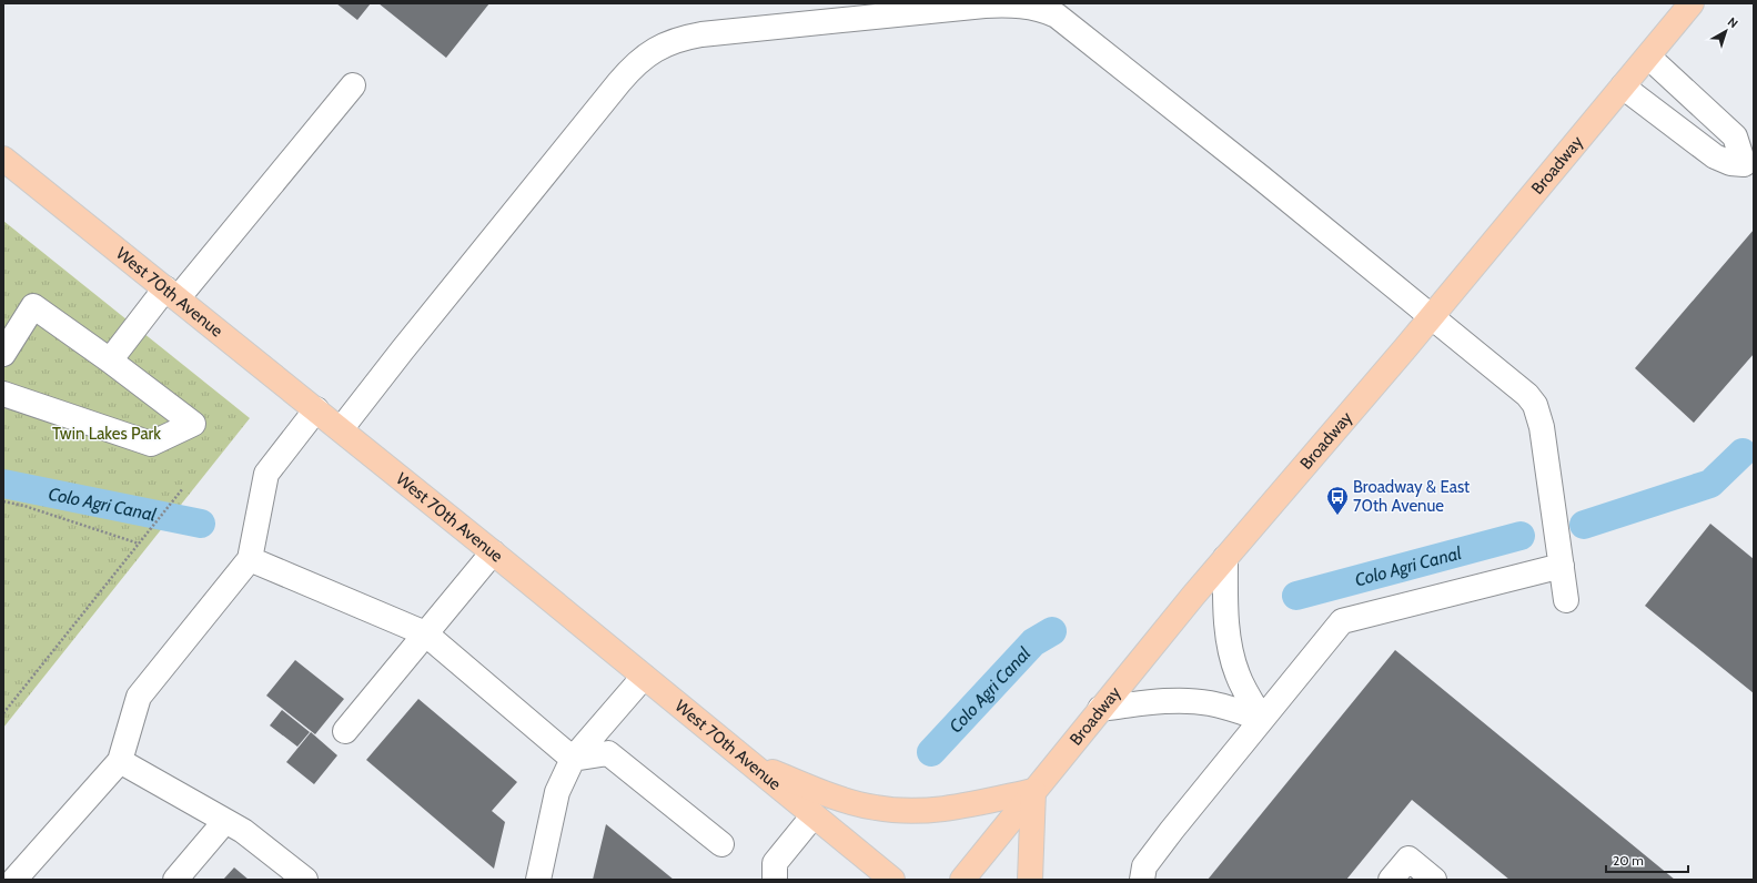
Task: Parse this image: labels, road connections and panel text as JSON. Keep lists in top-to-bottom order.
{
  "streets": {
    "main road": ["Broadway", "West 70th Avenue"]
  },
  "water": ["Colo Agri Canal"],
  "parks": ["Twin Lakes Park"],
  "places": {
    "bus stop": ["Broadway & East 70th Avenue"]
  },
  "scale_bar": "20 m",
  "north": "top right"
}
